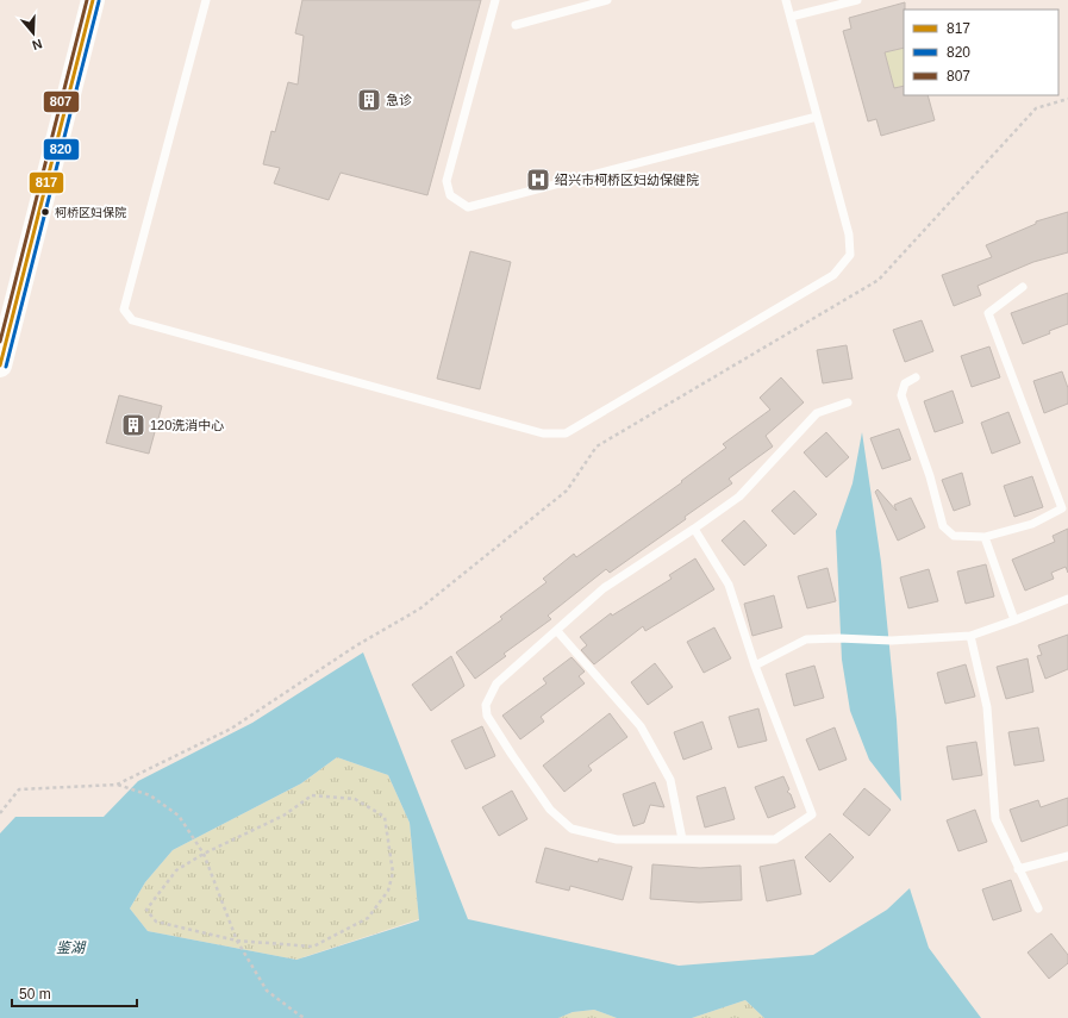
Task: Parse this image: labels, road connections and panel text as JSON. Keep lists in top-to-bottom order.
{
  "water": ["鉴湖"],
  "places": {
    "building": ["急诊", "120洗消中心"],
    "hospital": ["绍兴市柯桥区妇幼保健院"],
    "other": ["柯桥区妇保院"]
  },
  "lines": ["transit line 817", "transit line 807", "transit line 820"],
  "legend": ["817", "820", "807"],
  "scale_bar": "50 m",
  "north": "bottom"
}
